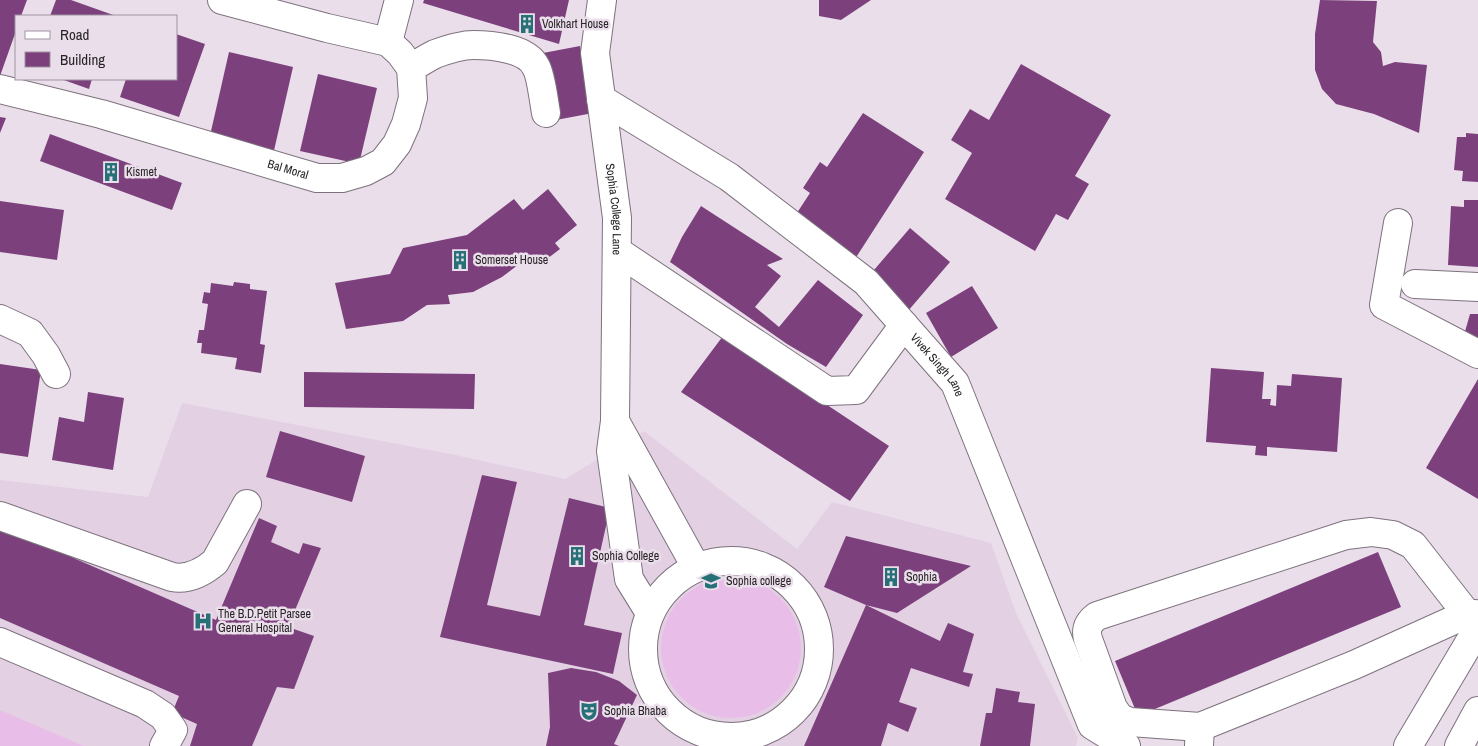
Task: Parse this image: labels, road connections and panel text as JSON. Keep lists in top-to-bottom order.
{
  "streets": {
    "street": ["Bal Moral", "Sophia College Lane", "Vivek Singh Lane"]
  },
  "crossings": [
    ["Sophia College Lane", "Vivek Singh Lane"]
  ],
  "places": {
    "building": [
      "Volkhart House",
      "Kismet",
      "Somerset House",
      "Sophia College",
      "Sophia"
    ],
    "school or university": ["Sophia college"],
    "hospital": ["The B.D.Petit Parsee General Hospital"],
    "theatre": ["Sophia Bhaba"]
  },
  "legend": ["Road", "Building"]
}
